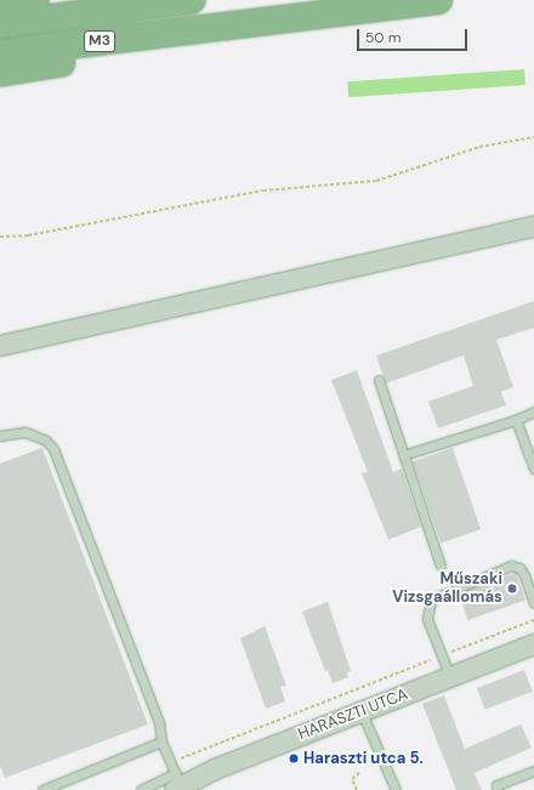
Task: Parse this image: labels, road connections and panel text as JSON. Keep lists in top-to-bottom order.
{
  "streets": {
    "highway": ["M3"],
    "street": ["HARASZTI UTCA"]
  },
  "places": ["Műszaki Vizsgaállomás", "Haraszti utca 5."],
  "scale_bar": "50 m"
}
